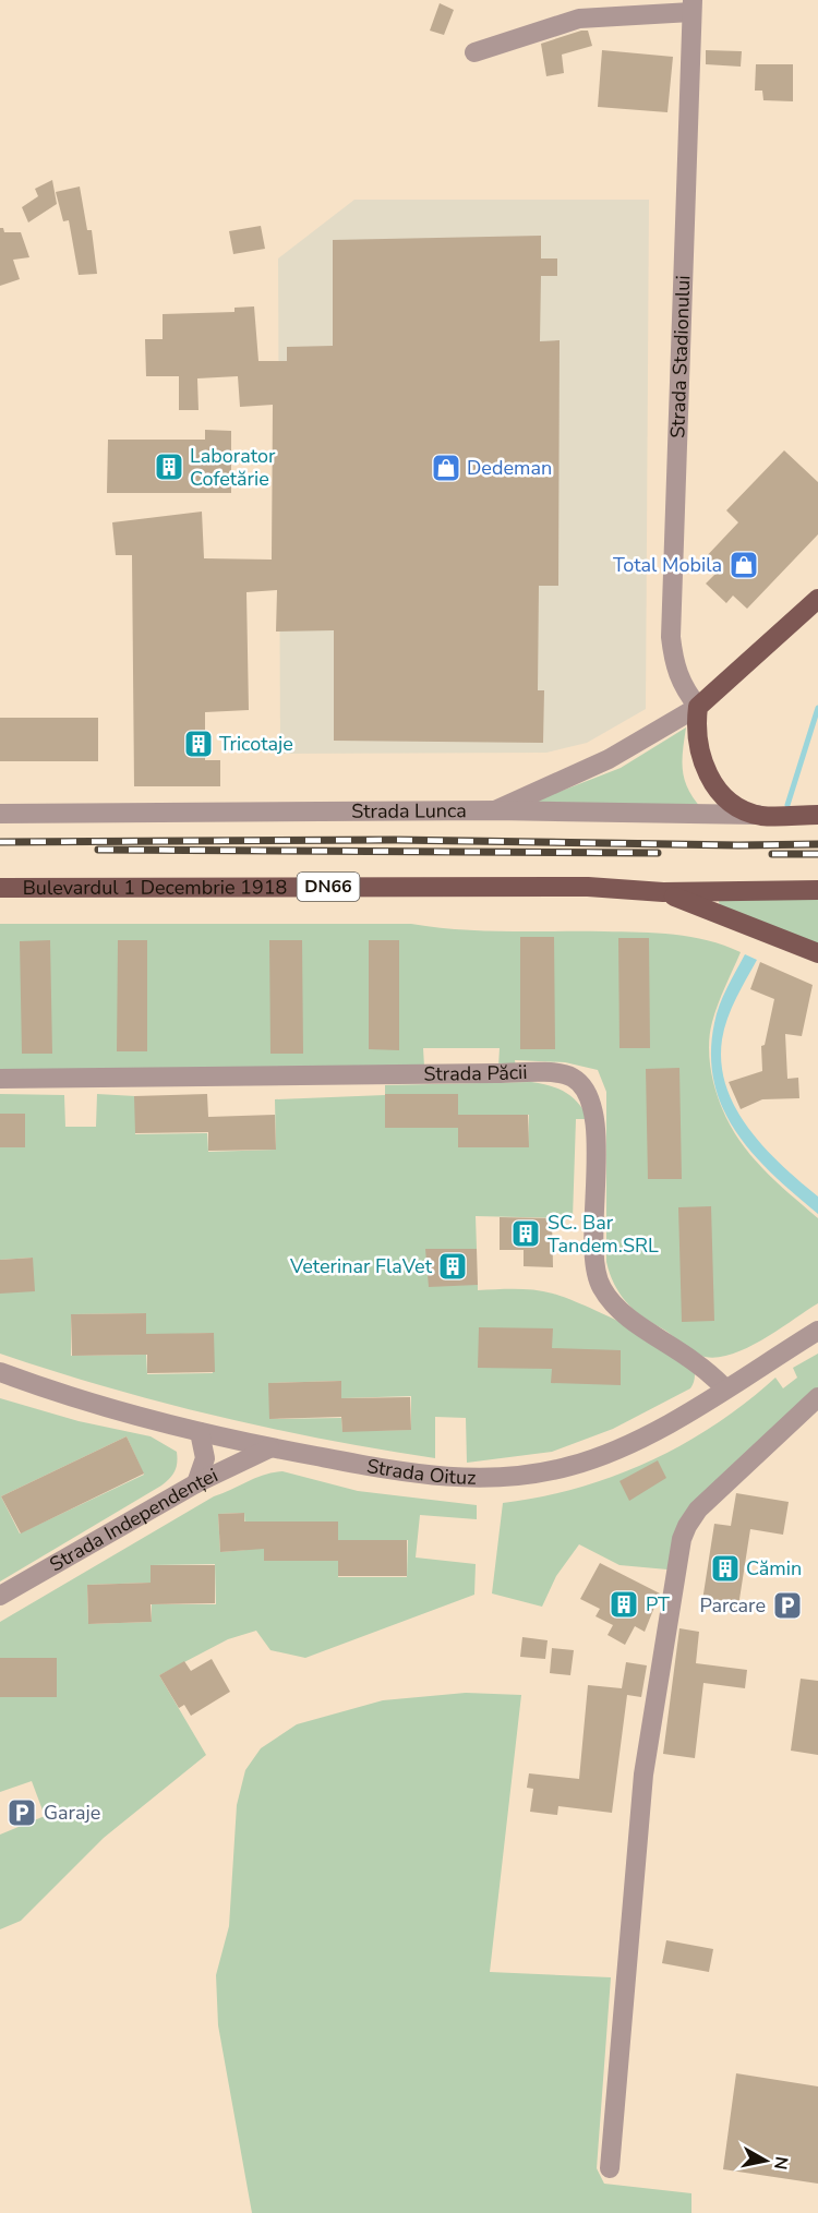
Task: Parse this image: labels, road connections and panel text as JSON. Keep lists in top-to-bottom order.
{
  "streets": {
    "main road": ["Strada Lunca", "DN66", "Bulevardul 1 Decembrie 1918"],
    "street": [
      "Strada Stadionului",
      "Strada Păcii",
      "Strada Oituz",
      "Strada Independenței"
    ]
  },
  "crossings": [
    ["Strada Păcii", "Strada Oituz"],
    ["Strada Oituz", "Strada Independenței"]
  ],
  "places": {
    "building": [
      "Laborator Cofetărie",
      "Tricotaje",
      "SC. Bar Tandem.SRL",
      "Veterinar FlaVet",
      "Cămin",
      "PT"
    ],
    "shop": ["Dedeman", "Total Mobila"],
    "parking": ["Parcare", "Garaje"]
  },
  "north": "right"
}
